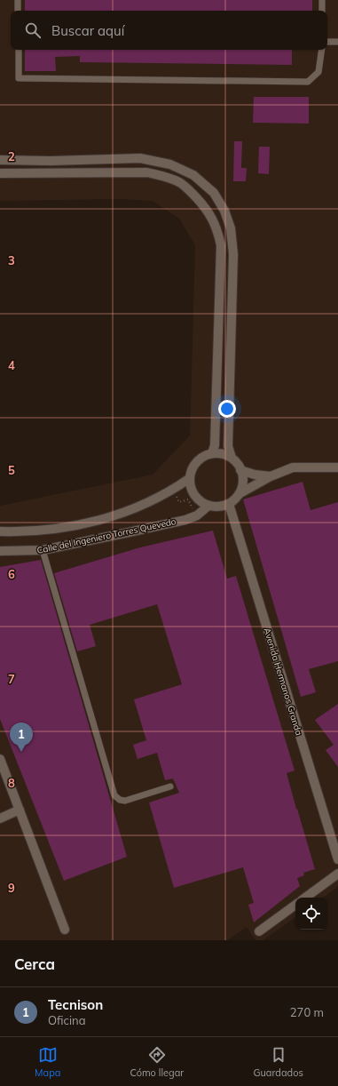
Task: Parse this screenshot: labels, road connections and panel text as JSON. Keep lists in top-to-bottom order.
{
  "streets": {
    "street": ["Calle del Ingeniero Torres Quevedo", "Avenida Hermanos Granda"]
  },
  "crossings": [
    ["Calle del Ingeniero Torres Quevedo", "Avenida Hermanos Granda"]
  ],
  "page": {
    "search": "Buscar aquí",
    "pins": "1",
    "heading": "Cerca",
    "list": [
      {
        "mark": "1",
        "name": "Tecnison",
        "note": "Oficina",
        "value": "270 m"
      }
    ],
    "nav": ["Mapa", "Cómo llegar", "Guardados"]
  },
  "grid": {
    "rows": [
      "2",
      "3",
      "4",
      "5",
      "6",
      "7",
      "8",
      "9"
    ]
  }
}
